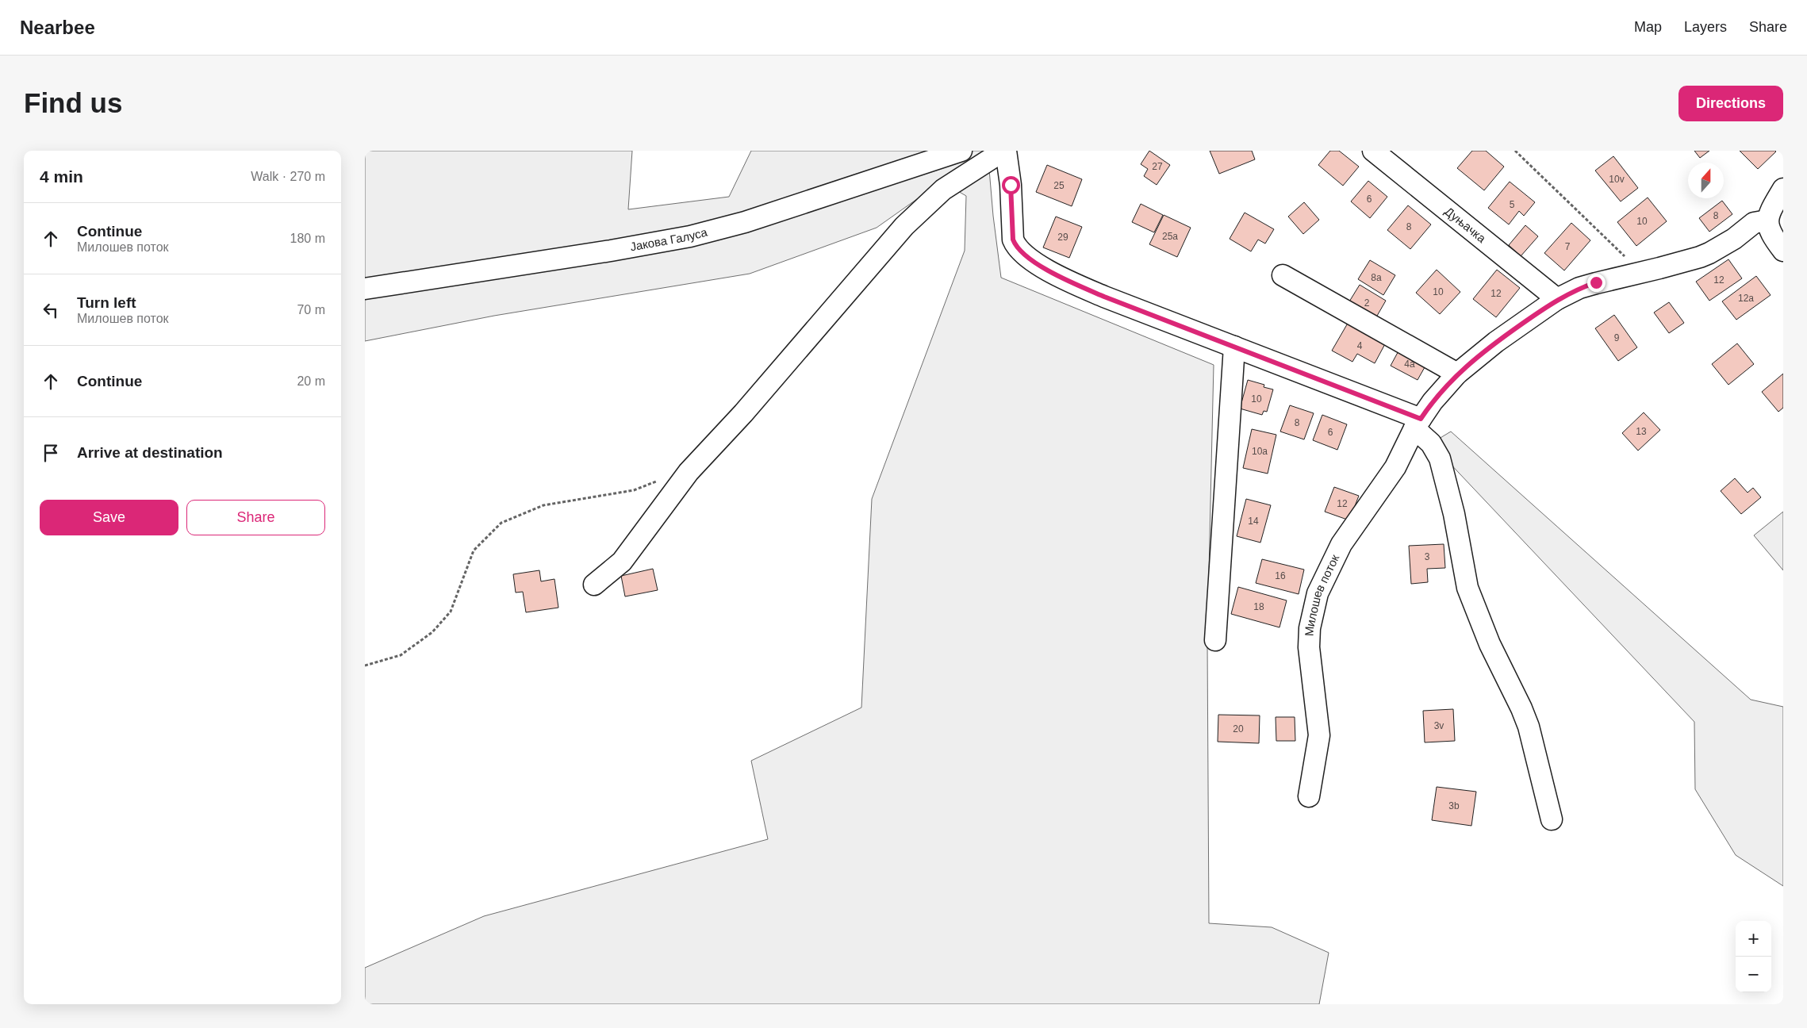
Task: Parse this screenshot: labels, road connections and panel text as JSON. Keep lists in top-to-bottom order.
{
  "streets": {
    "street": ["Дуњачка", "Јакова Галуса", "Милошев поток"]
  },
  "crossings": [
    ["Дуњачка", "Милошев поток"]
  ],
  "house_numbers": [
    "27",
    "10v",
    "25",
    "6",
    "5",
    "8",
    "10",
    "8",
    "25a",
    "29",
    "7",
    "8a",
    "12",
    "10",
    "12",
    "12a",
    "2",
    "9",
    "4",
    "4a",
    "10",
    "8",
    "13",
    "6",
    "10a",
    "12",
    "14",
    "3",
    "16",
    "18",
    "3v",
    "20",
    "3b"
  ],
  "north": "top",
  "page": {
    "header": "Nearbee",
    "nav": ["Map", "Layers", "Share"],
    "buttons": [
      "Directions",
      ["Save", "Share"]
    ],
    "title": "Find us",
    "heading": ["4 min", "Walk · 270 m"],
    "list": [
      ["Continue", "Милошев поток", "180 m"],
      ["Turn left", "Милошев поток", "70 m"],
      ["Continue", "20 m"],
      "Arrive at destination"
    ],
    "map_buttons": ["+", "−"]
  }
}
